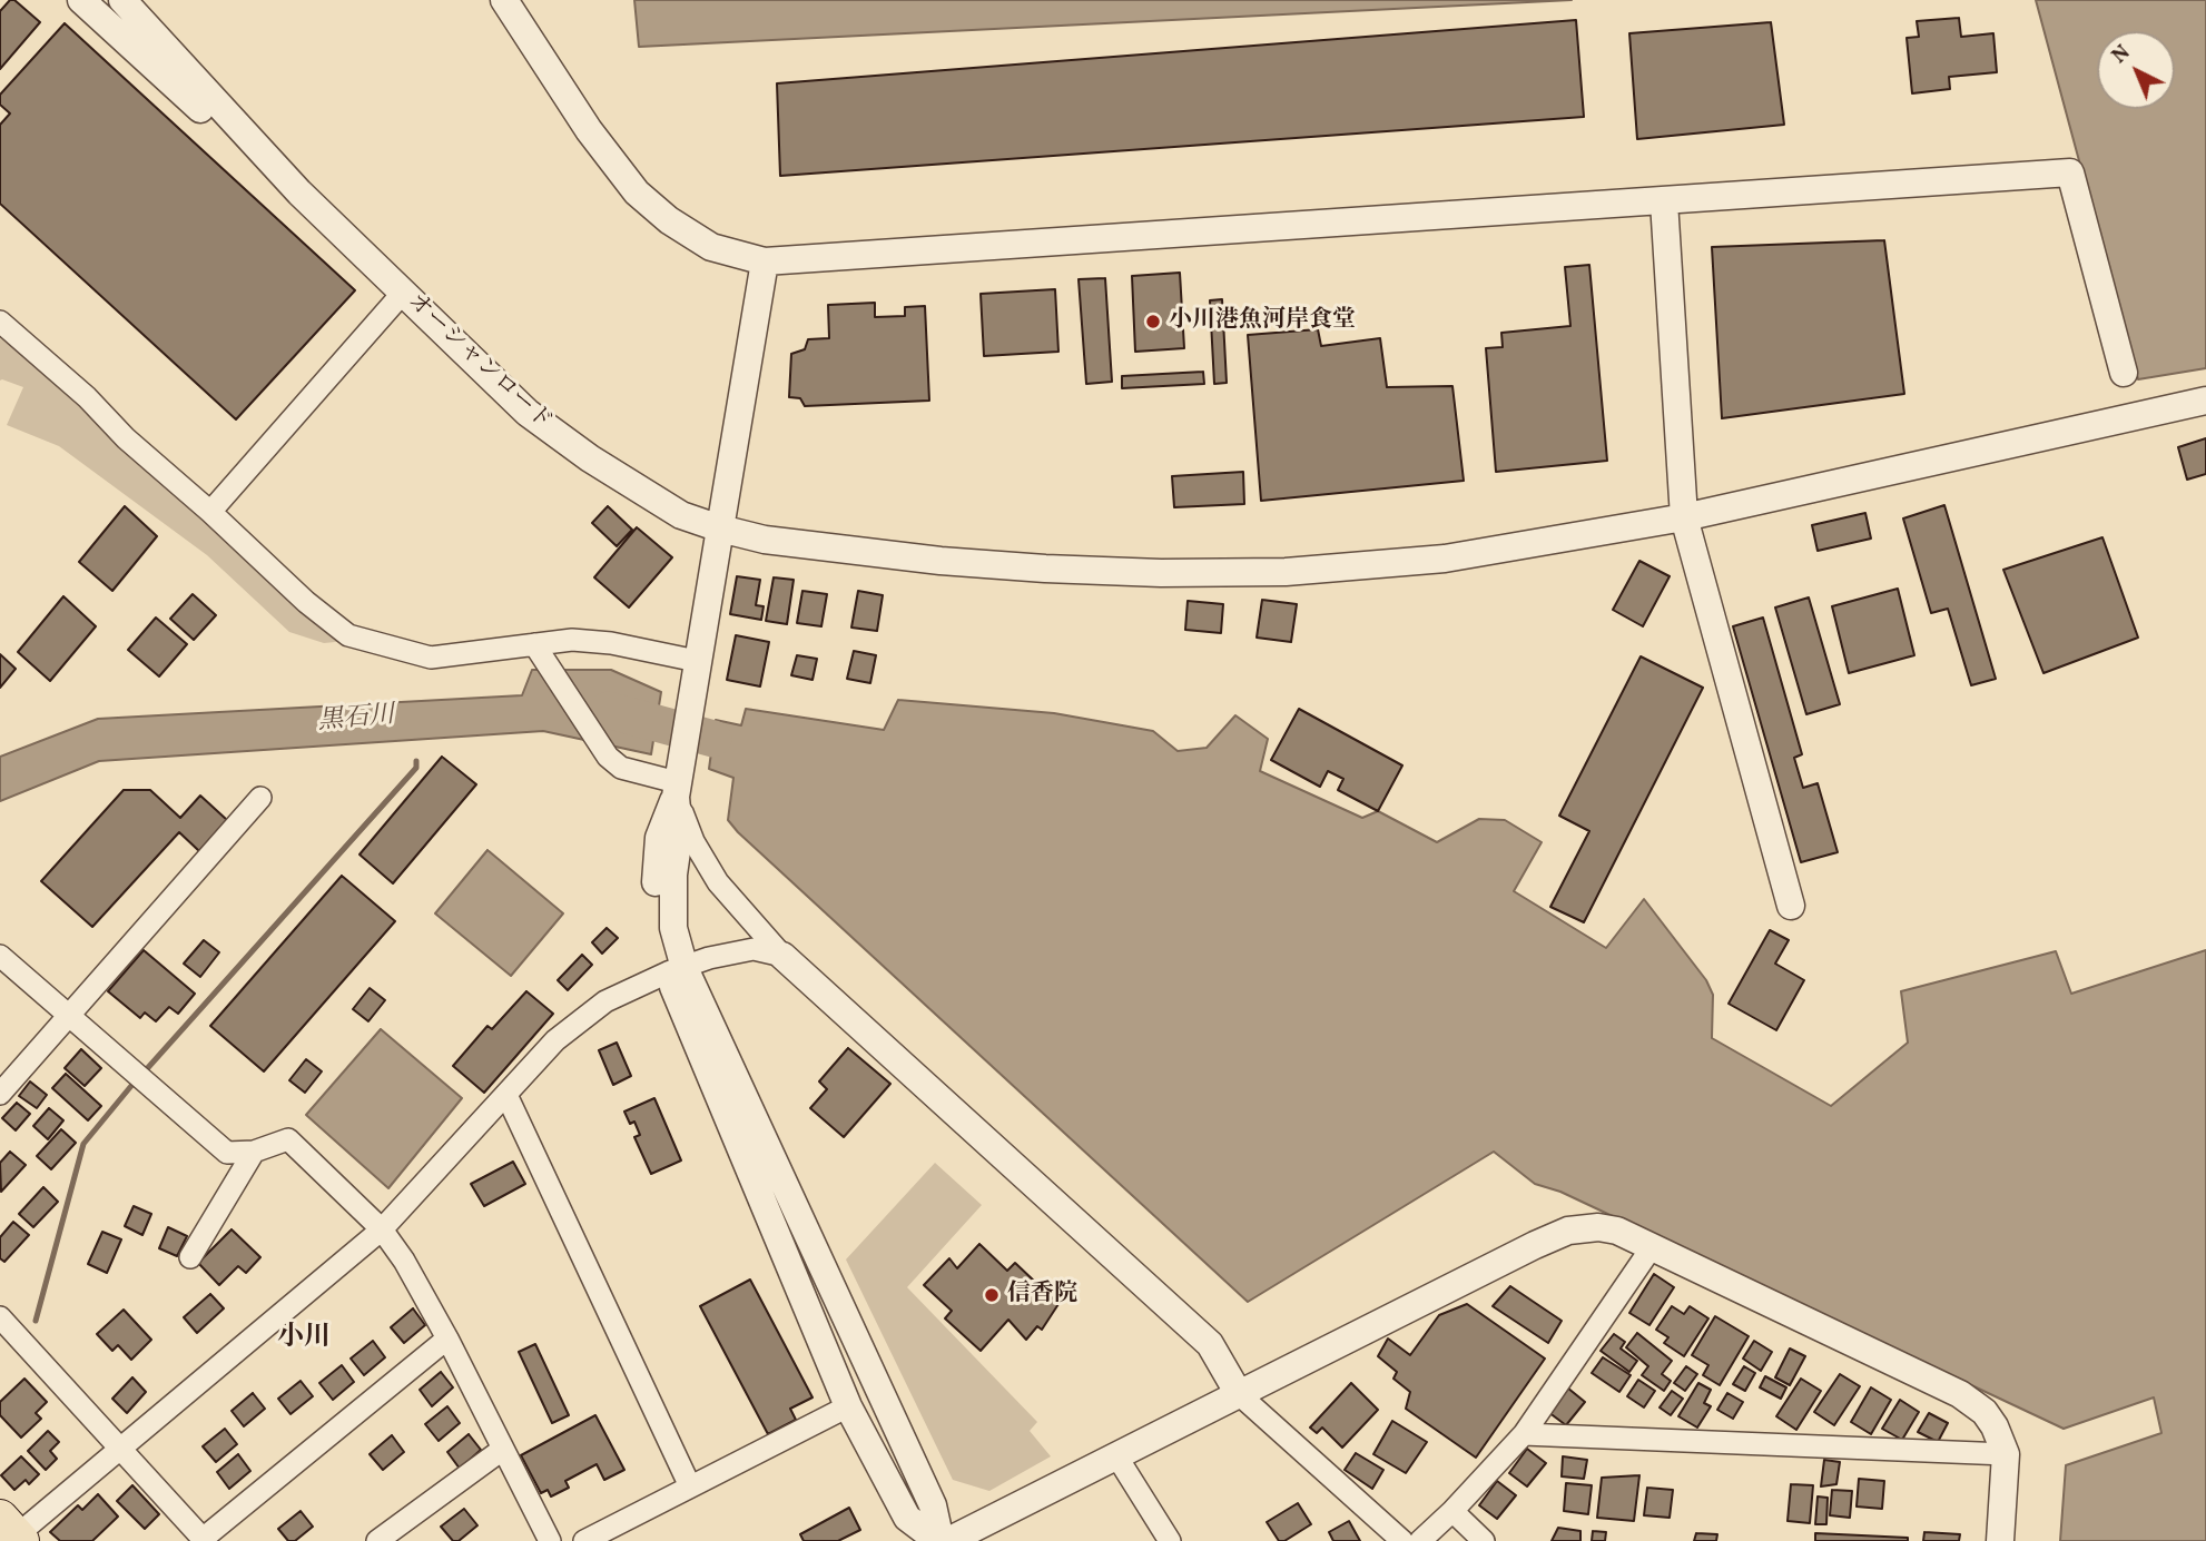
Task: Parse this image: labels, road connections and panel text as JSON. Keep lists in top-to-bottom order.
{
  "streets": {
    "street": ["オーシャンロード"]
  },
  "districts": ["小川"],
  "water": ["黒石川"],
  "places": ["小川港魚河岸食堂", "信香院"],
  "north": "top left"
}
